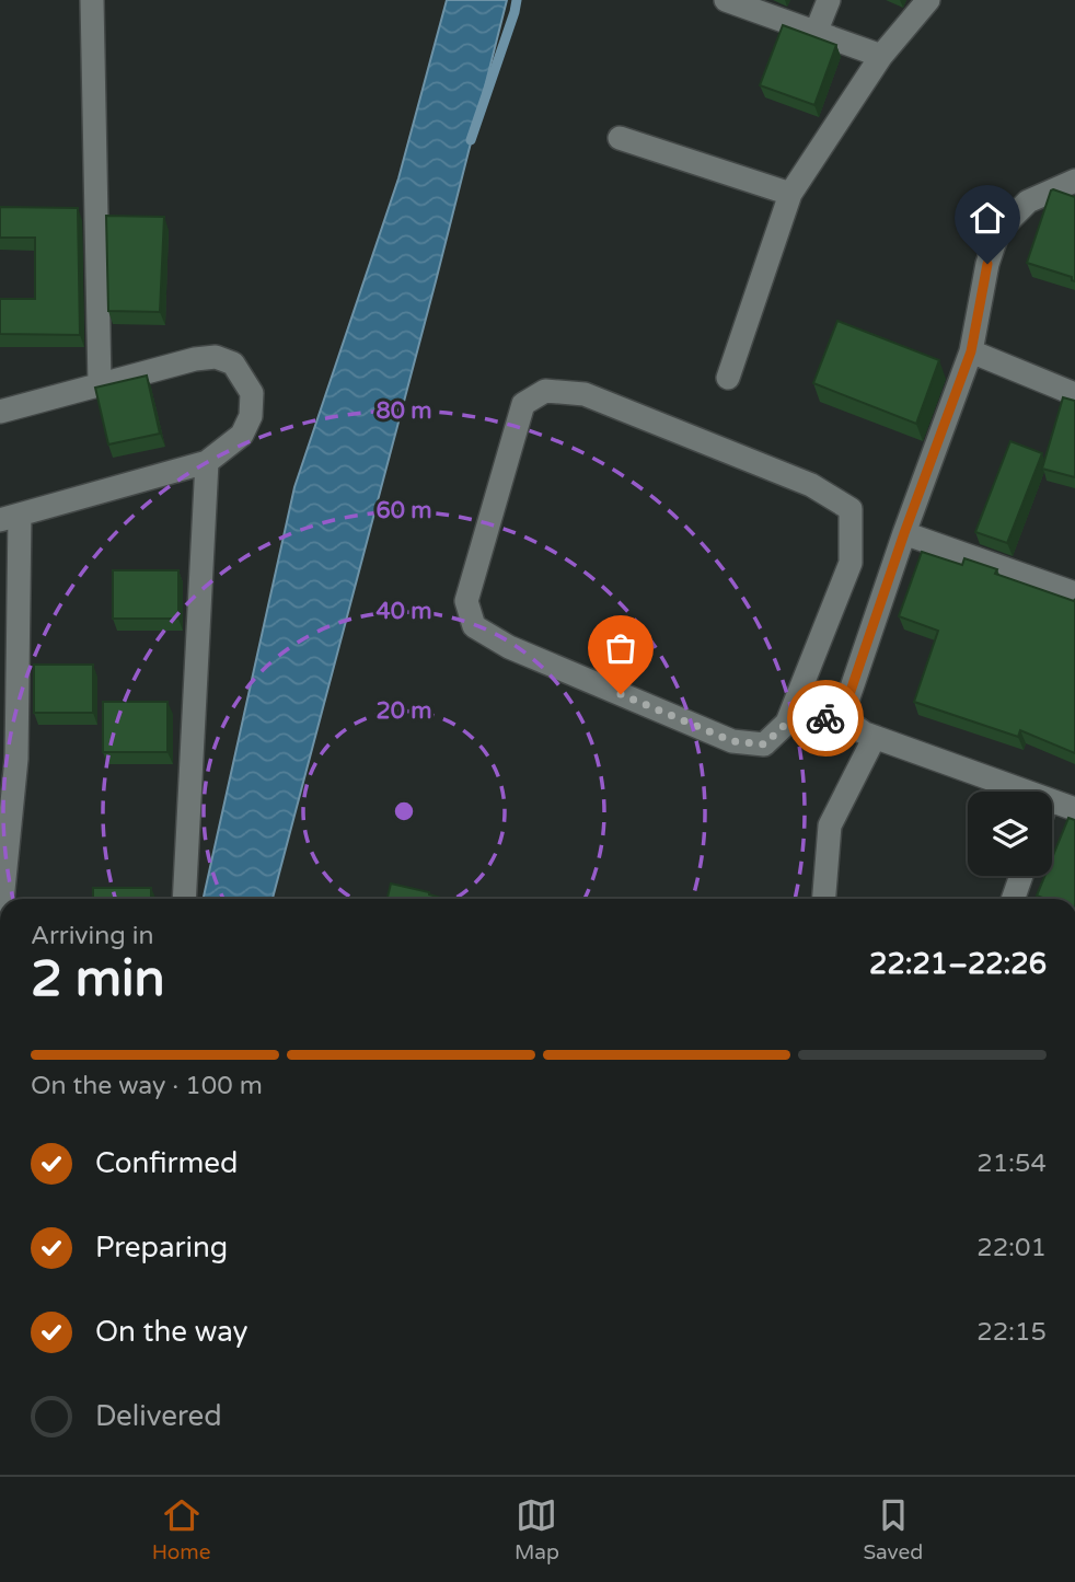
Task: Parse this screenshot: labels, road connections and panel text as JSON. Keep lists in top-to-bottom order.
{
  "page": {
    "heading": ["2 min", "Arriving in", "22:21–22:26"],
    "bar": "On the way · 100 m",
    "list": [
      ["Confirmed", "21:54"],
      ["Preparing", "22:01"],
      ["On the way", "22:15"],
      "Delivered"
    ],
    "tabs": ["Home", "Map", "Saved"]
  },
  "rings": [
    "80 m",
    "60 m",
    "40 m",
    "20 m"
  ]
}
